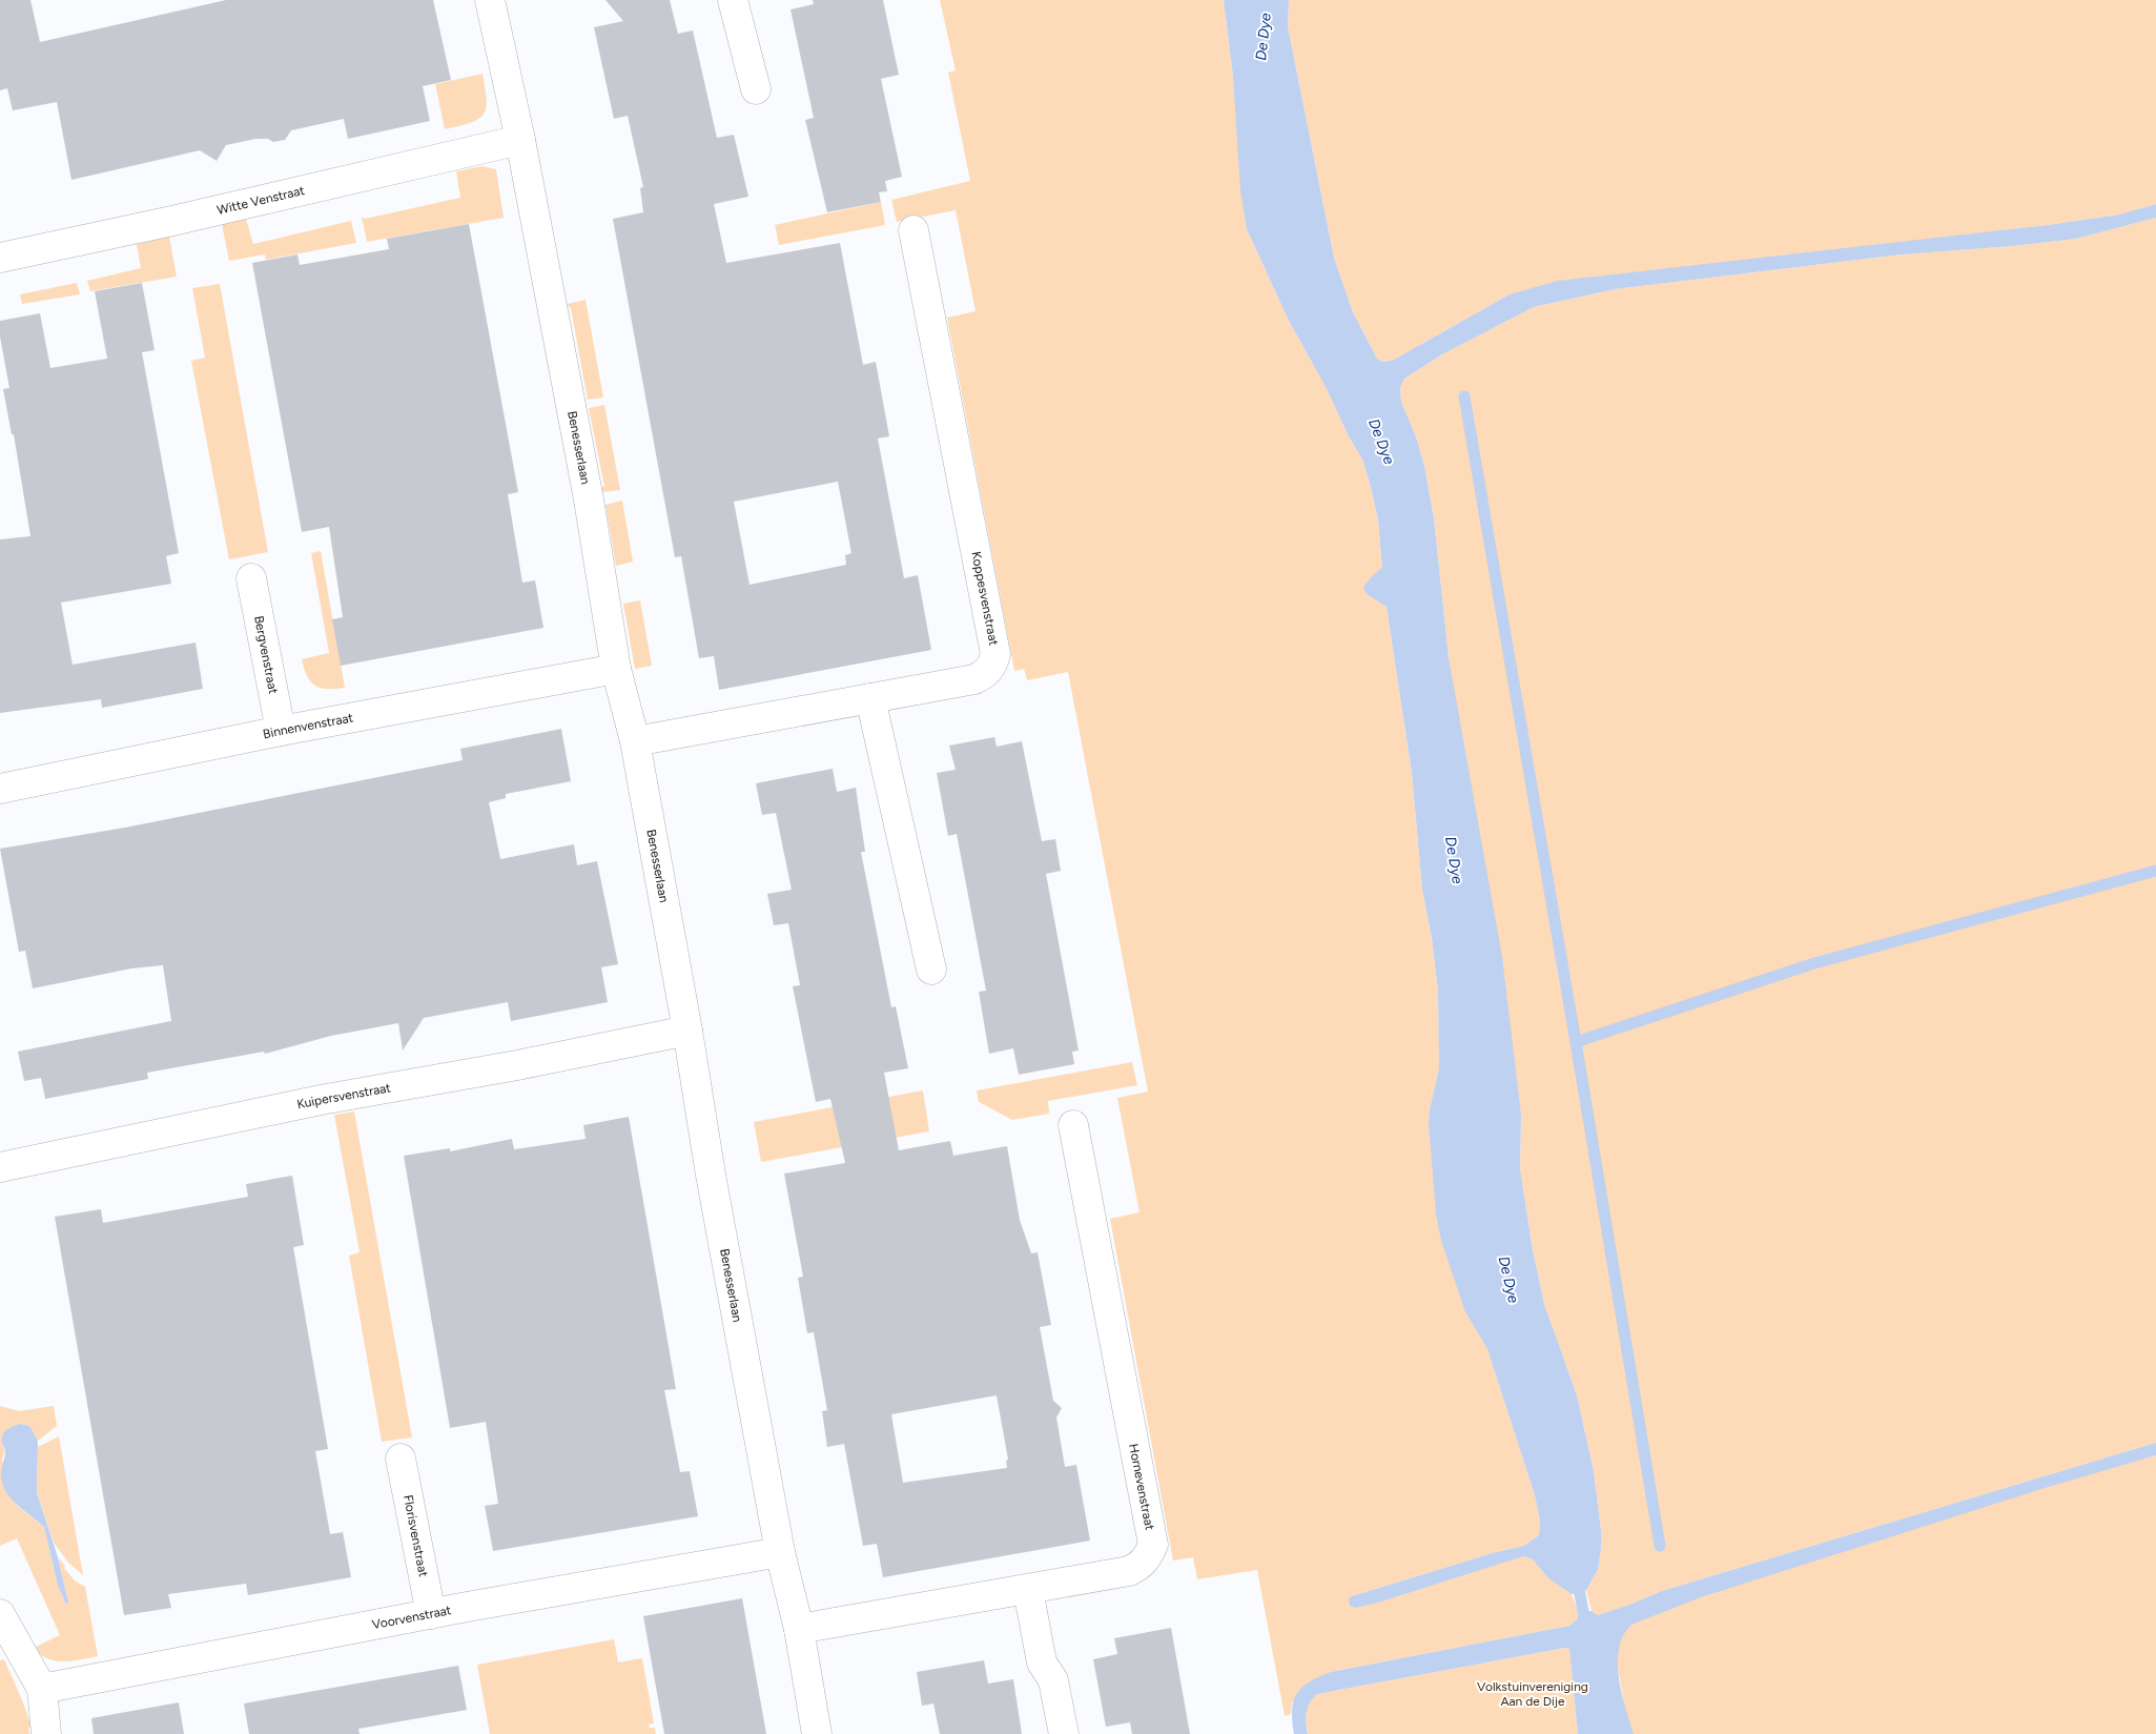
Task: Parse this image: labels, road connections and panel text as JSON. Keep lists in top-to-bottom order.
{
  "streets": {
    "street": [
      "Witte Venstraat",
      "Benesserlaan",
      "Koppesvenstraat",
      "Bergvenstraat",
      "Binnenvenstraat",
      "Kuipersvenstraat",
      "Hornevenstraat",
      "Florisvenstraat",
      "Voorvenstraat"
    ]
  },
  "crossings": [
    ["Witte Venstraat", "Benesserlaan"],
    ["Benesserlaan", "Koppesvenstraat"],
    ["Benesserlaan", "Binnenvenstraat"],
    ["Benesserlaan", "Kuipersvenstraat"],
    ["Benesserlaan", "Hornevenstraat"],
    ["Benesserlaan", "Voorvenstraat"],
    ["Bergvenstraat", "Binnenvenstraat"],
    ["Florisvenstraat", "Voorvenstraat"]
  ],
  "water": ["De Dye"],
  "parks": ["Volkstuinvereniging Aan de Dije"]
}
